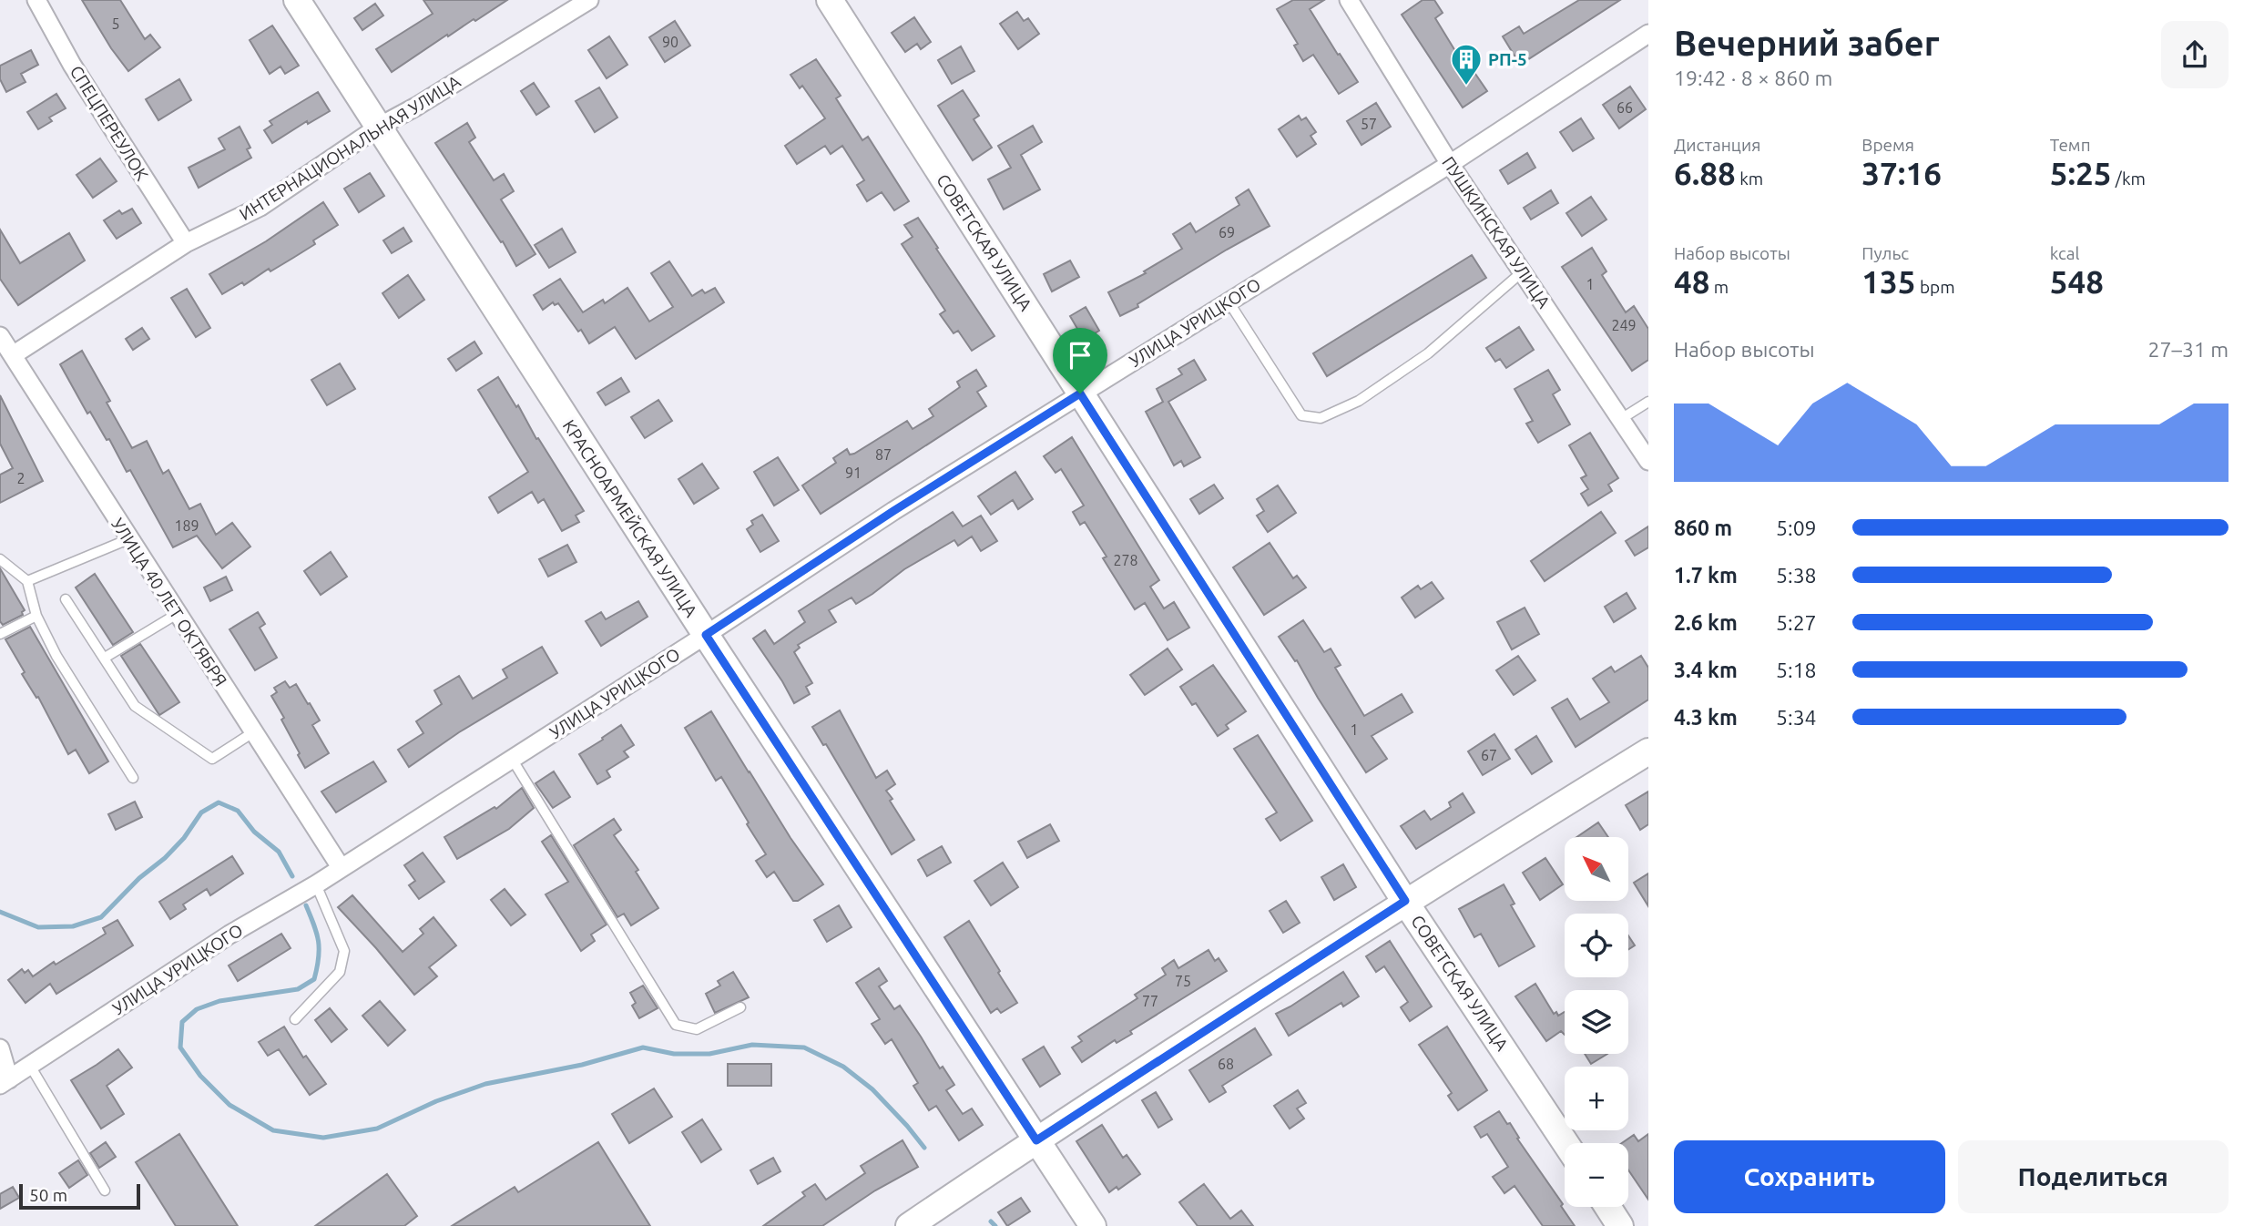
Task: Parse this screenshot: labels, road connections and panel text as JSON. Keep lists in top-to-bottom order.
{
  "streets": {
    "street": [
      "СПЕЦПЕРЕУЛОК",
      "ИНТЕРНАЦИОНАЛЬНАЯ УЛИЦА",
      "ПУШКИНСКАЯ УЛИЦА",
      "СОВЕТСКАЯ УЛИЦА",
      "УЛИЦА УРИЦКОГО",
      "КРАСНОАРМЕЙСКАЯ УЛИЦА",
      "УЛИЦА 40 ЛЕТ ОКТЯБРЯ"
    ]
  },
  "crossings": [
    ["СПЕЦПЕРЕУЛОК", "ИНТЕРНАЦИОНАЛЬНАЯ УЛИЦА"],
    ["ИНТЕРНАЦИОНАЛЬНАЯ УЛИЦА", "КРАСНОАРМЕЙСКАЯ УЛИЦА"],
    ["ИНТЕРНАЦИОНАЛЬНАЯ УЛИЦА", "УЛИЦА 40 ЛЕТ ОКТЯБРЯ"],
    ["ПУШКИНСКАЯ УЛИЦА", "УЛИЦА УРИЦКОГО"],
    ["СОВЕТСКАЯ УЛИЦА", "УЛИЦА УРИЦКОГО"],
    ["УЛИЦА УРИЦКОГО", "КРАСНОАРМЕЙСКАЯ УЛИЦА"],
    ["УЛИЦА УРИЦКОГО", "УЛИЦА 40 ЛЕТ ОКТЯБРЯ"]
  ],
  "places": {
    "building": ["РП-5"]
  },
  "house_numbers": [
    "5",
    "90",
    "66",
    "57",
    "69",
    "1",
    "249",
    "87",
    "91",
    "2",
    "189",
    "278",
    "1",
    "67",
    "75",
    "77",
    "68"
  ],
  "scale_bar": "50 m",
  "north": "top left",
  "page": {
    "heading": ["Вечерний забег", "19:42 · 8 × 860 m"],
    "stats": [
      ["Дистанция", "6.88 km"],
      ["Время", "37:16"],
      ["Темп", "5:25 /km"],
      ["Набор высоты", "48 m"],
      ["Пульс", "135 bpm"],
      ["kcal", "548"]
    ],
    "chart": ["Набор высоты", "27–31 m"],
    "list": [
      {
        "name": "860 m",
        "note": "5:09"
      },
      {
        "name": "1.7 km",
        "note": "5:38"
      },
      {
        "name": "2.6 km",
        "note": "5:27"
      },
      {
        "name": "3.4 km",
        "note": "5:18"
      },
      {
        "name": "4.3 km",
        "note": "5:34"
      }
    ],
    "map_buttons": ["+", "−"],
    "buttons": ["Сохранить", "Поделиться"],
    "scale": "50 m"
  }
}
